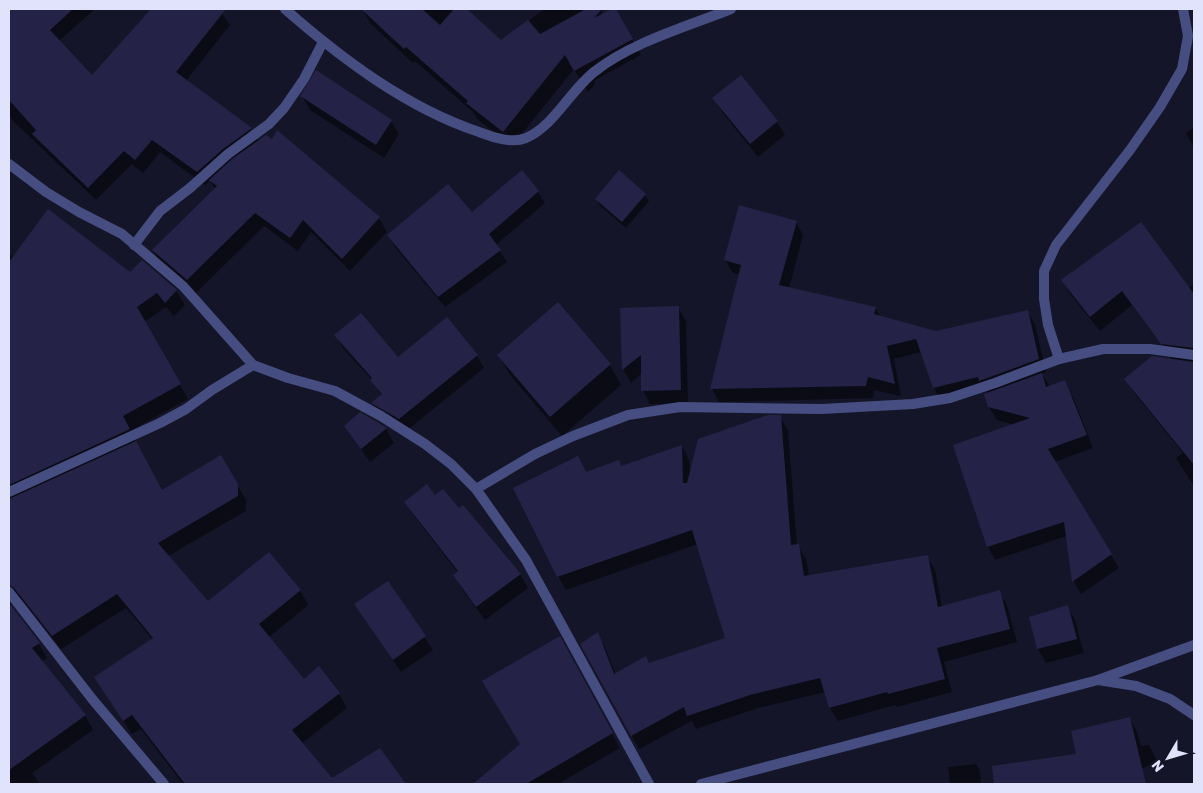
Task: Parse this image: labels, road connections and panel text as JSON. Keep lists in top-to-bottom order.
{
  "north": "bottom left"
}
